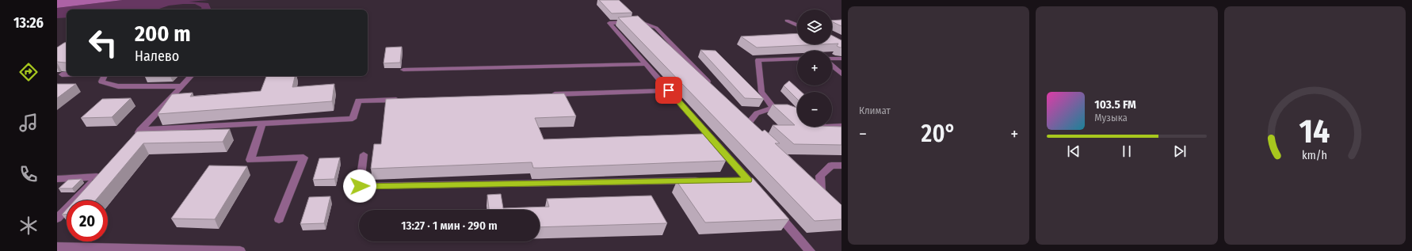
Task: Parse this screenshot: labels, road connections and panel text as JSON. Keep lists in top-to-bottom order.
{
  "page": {
    "tabs": "13:26",
    "tile": "Климат",
    "map_buttons": ["+", "−"],
    "turn": ["200 m", "Налево"],
    "song": ["103.5 FM", "Музыка"],
    "heat": ["−", "20°", "+"],
    "limit": "20",
    "trip": "13:27 · 1 мин · 290 m",
    "gauge": ["14", "km/h"]
  }
}
